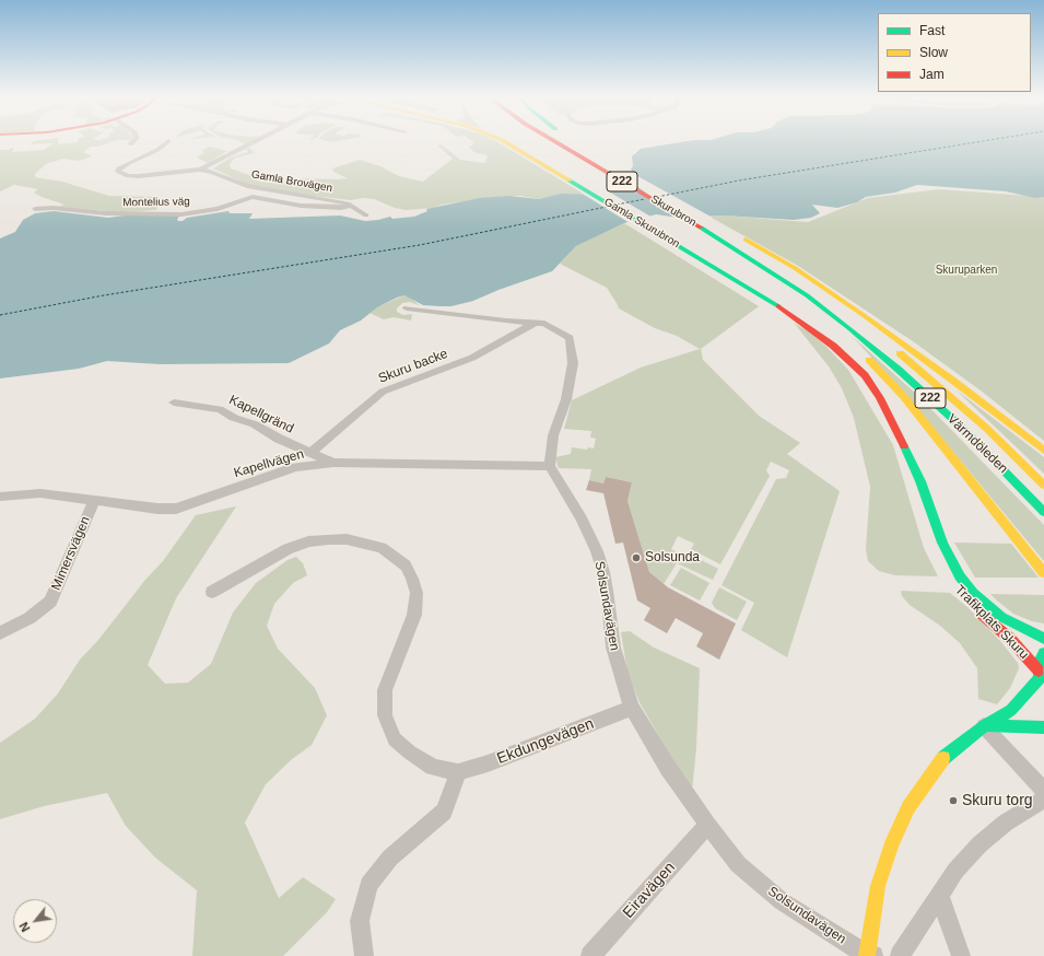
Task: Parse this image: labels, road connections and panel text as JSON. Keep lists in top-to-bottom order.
{
  "streets": {
    "main road": [
      "222",
      "Skurubron",
      "Gamla Skurubron",
      "Värmdöleden",
      "Trafikplats Skuru"
    ],
    "street": [
      "Gamla Brovägen",
      "Montelius väg",
      "Skuru backe",
      "Kapellgränd",
      "Kapellvägen",
      "Mimersvägen",
      "Solsundavägen",
      "Ekdungevägen",
      "Eiravägen"
    ]
  },
  "crossings": [
    ["Gamla Brovägen", "Montelius väg"],
    ["Skurubron", "Värmdöleden"],
    ["Gamla Skurubron", "Trafikplats Skuru"],
    ["Skuru backe", "Kapellgränd"],
    ["Kapellgränd", "Kapellvägen"],
    ["Kapellvägen", "Mimersvägen"],
    ["Kapellvägen", "Solsundavägen"],
    ["Solsundavägen", "Ekdungevägen"],
    ["Solsundavägen", "Eiravägen"]
  ],
  "parks": ["Skuruparken"],
  "places": ["Solsunda", "Skuru torg"],
  "legend": ["Fast", "Slow", "Jam"],
  "north": "bottom left"
}
